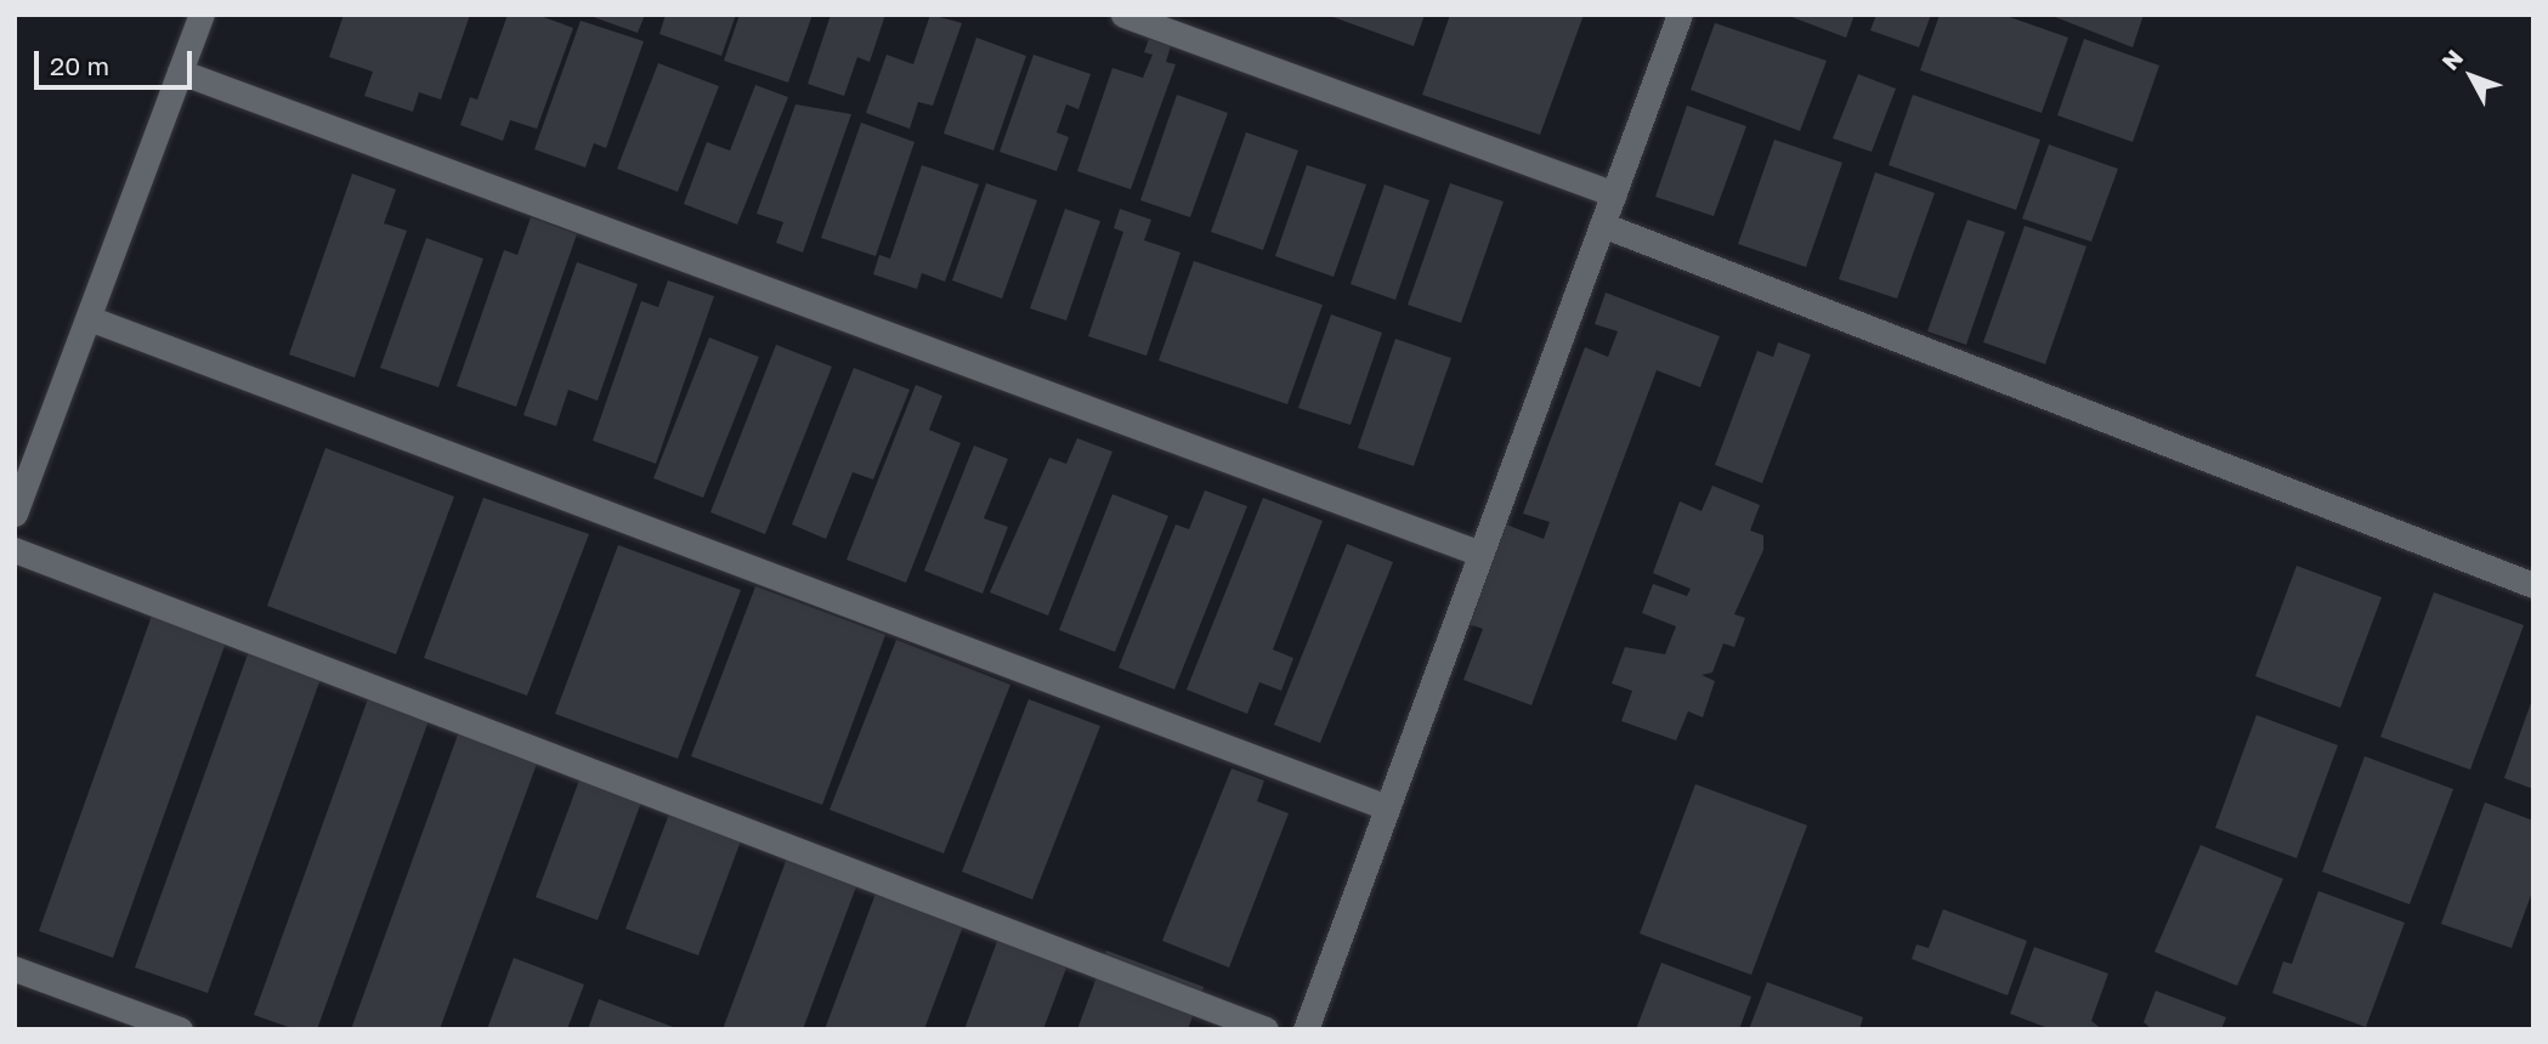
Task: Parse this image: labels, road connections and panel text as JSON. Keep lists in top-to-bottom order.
{
  "scale_bar": "20 m",
  "north": "top left"
}
